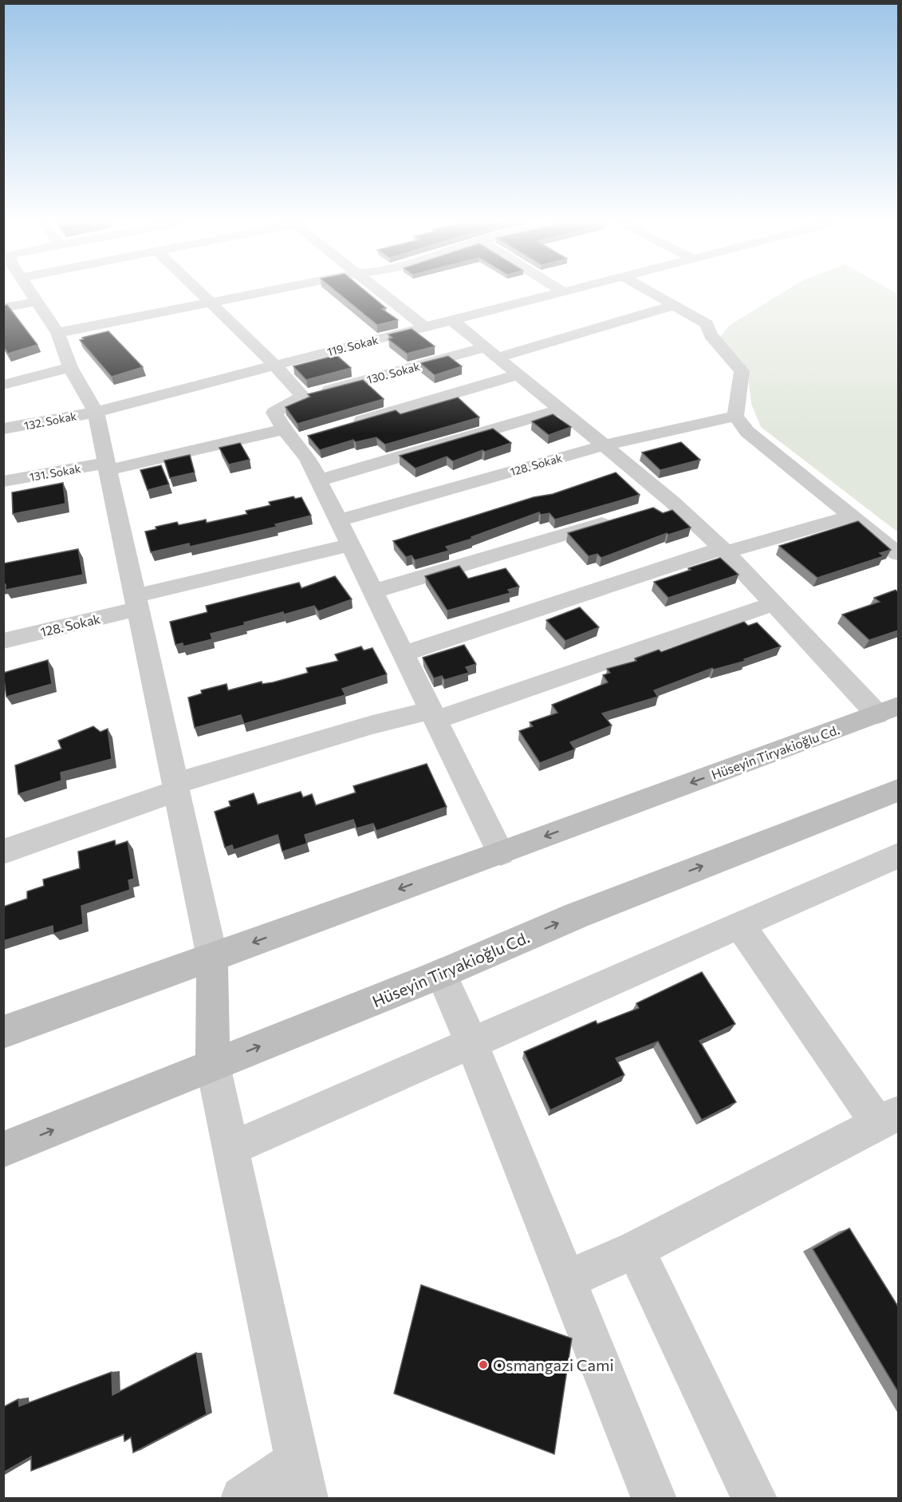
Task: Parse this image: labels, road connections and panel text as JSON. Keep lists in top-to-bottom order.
{
  "streets": {
    "street": [
      "119. Sokak",
      "130. Sokak",
      "132. Sokak",
      "128. Sokak",
      "131. Sokak",
      "Hüseyin Tiryakioğlu Cd."
    ]
  },
  "crossings": [
    ["119. Sokak", "132. Sokak"],
    ["130. Sokak", "131. Sokak"]
  ],
  "places": ["Osmangazi Cami"]
}
